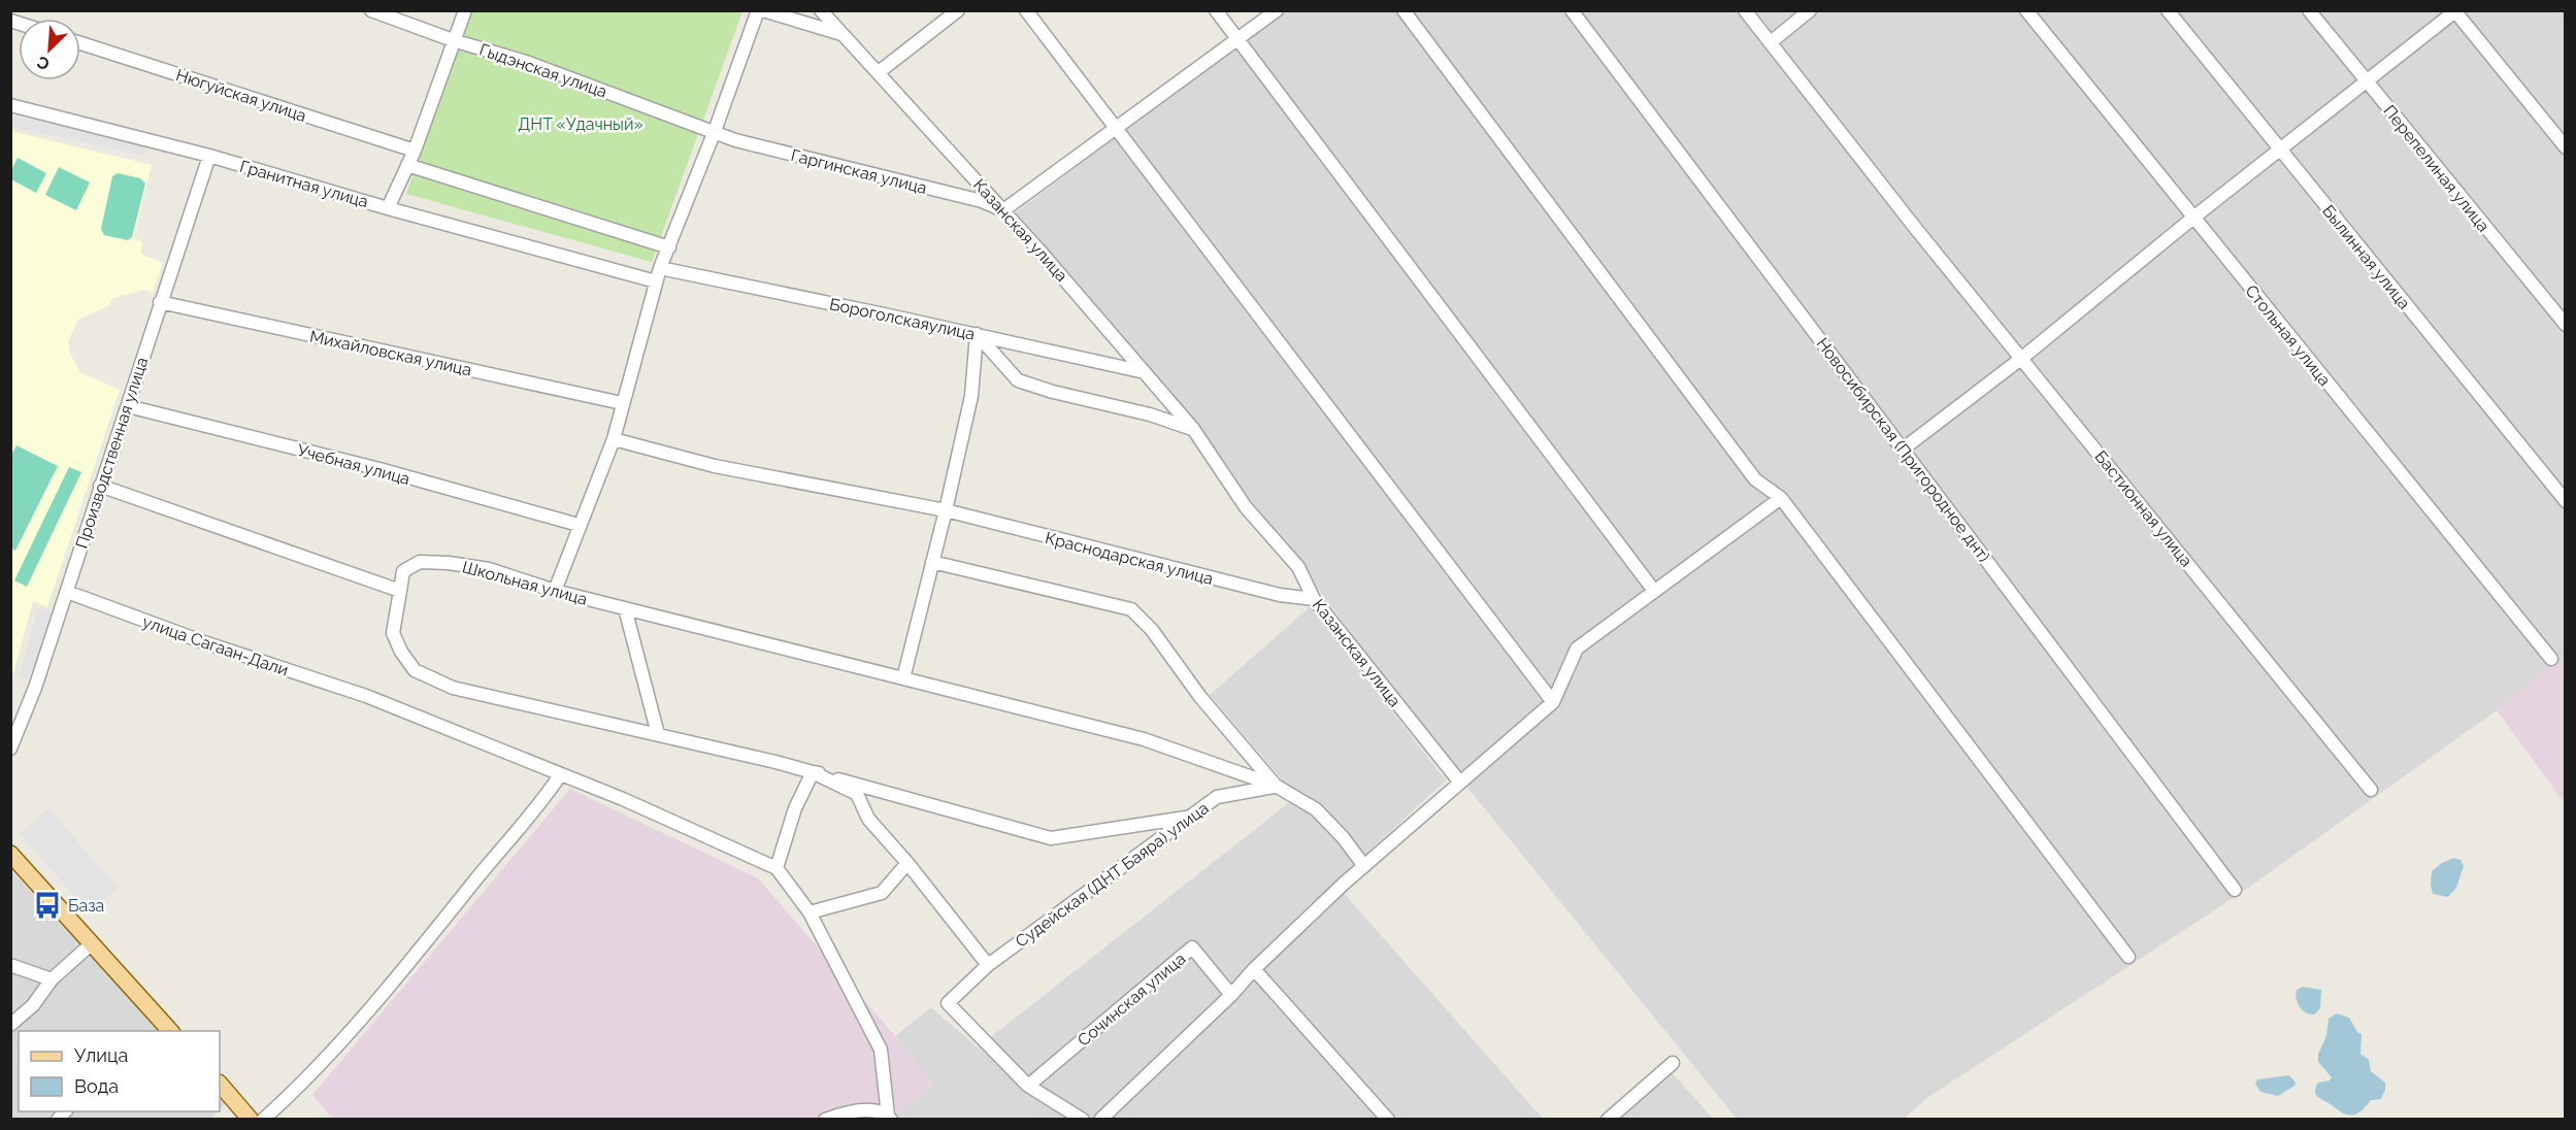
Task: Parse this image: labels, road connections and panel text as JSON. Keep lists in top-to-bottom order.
{
  "streets": {
    "street": [
      "Гыдэнская улица",
      "Нюгуйская улица",
      "Перепелиная улица",
      "Гаргинская улица",
      "Гранитная улица",
      "Казанская улица",
      "Былинная улица",
      "Бороголскаяулица",
      "Стольная улица",
      "Михайловская улица",
      "Новосибирская (Пригородное днт)",
      "Производственная улица",
      "Учебная улица",
      "Бастионная улица",
      "Краснодарская улица",
      "Школьная улица",
      "улица Сагаан-Дали",
      "Судейская (ДНТ Баяра) улица",
      "Сочинская улица"
    ]
  },
  "crossings": [
    ["Гыдэнская улица", "Гаргинская улица"],
    ["Гыдэнская улица", "Гранитная улица"],
    ["Нюгуйская улица", "Гранитная улица"],
    ["Гаргинская улица", "Казанская улица"],
    ["Гранитная улица", "Производственная улица"],
    ["Казанская улица", "Бороголскаяулица"],
    ["Казанская улица", "Краснодарская улица"],
    ["Михайловская улица", "Производственная улица"],
    ["Производственная улица", "Учебная улица"],
    ["Производственная улица", "улица Сагаан-Дали"],
    ["Школьная улица", "Судейская (ДНТ Баяра) улица"],
    ["Судейская (ДНТ Баяра) улица", "Сочинская улица"]
  ],
  "parks": ["ДНТ «Удачный»"],
  "places": {
    "bus stop": ["База"]
  },
  "legend": ["Улица", "Вода"],
  "north": "bottom left"
}
